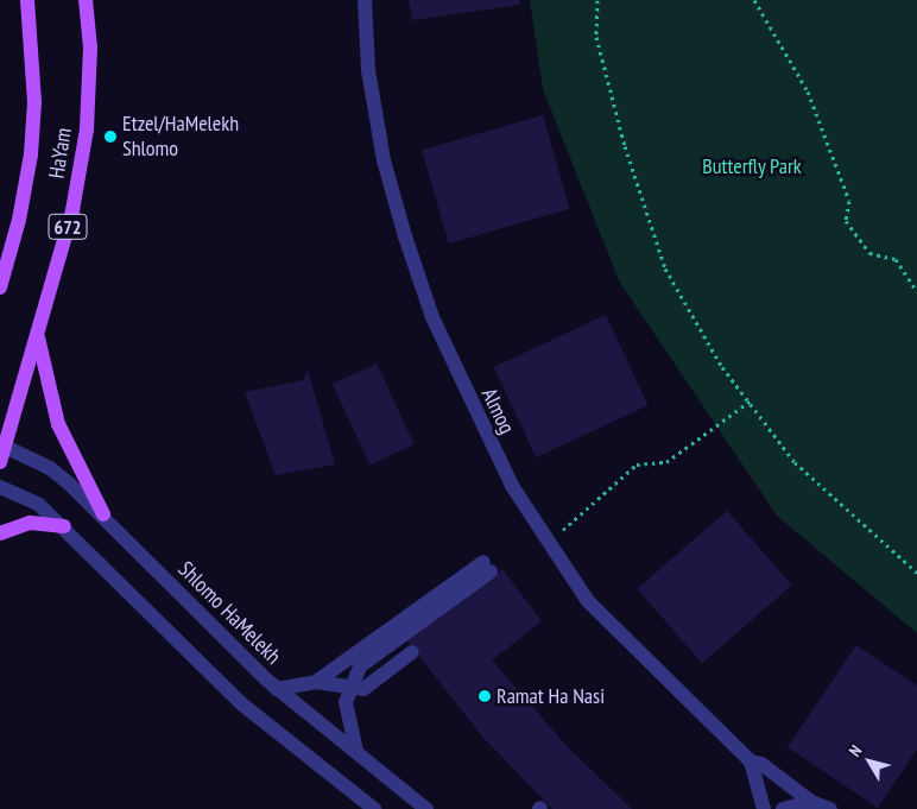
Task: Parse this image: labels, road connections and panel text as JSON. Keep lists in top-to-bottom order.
{
  "streets": {
    "main road": ["HaYam", "672"],
    "street": ["Almog", "Shlomo HaMelekh"]
  },
  "crossings": [
    ["HaYam", "672"],
    ["HaYam", "Shlomo HaMelekh"],
    ["672", "Shlomo HaMelekh"]
  ],
  "parks": ["Butterfly Park"],
  "places": ["Etzel/HaMelekh Shlomo", "Ramat Ha Nasi"],
  "north": "top left"
}
